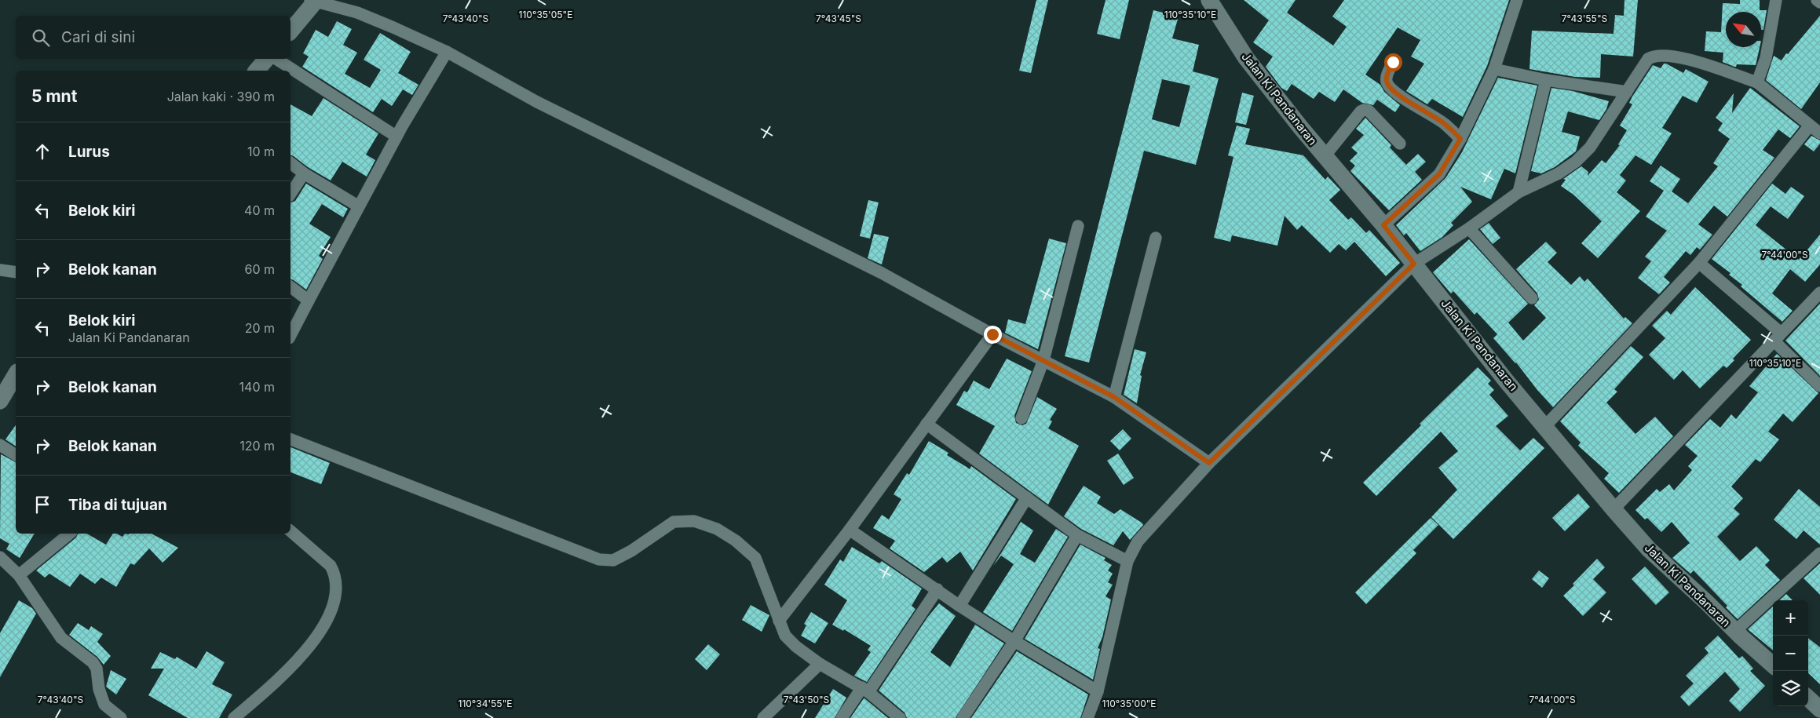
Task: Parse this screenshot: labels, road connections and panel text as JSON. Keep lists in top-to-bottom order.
{
  "streets": {
    "main road": ["Jalan Ki Pandanaran"]
  },
  "north": "top left",
  "page": {
    "search": "Cari di sini",
    "heading": ["5 mnt", "Jalan kaki · 390 m"],
    "list": [
      ["Lurus", "10 m"],
      ["Belok kiri", "40 m"],
      ["Belok kanan", "60 m"],
      ["Belok kiri", "Jalan Ki Pandanaran", "20 m"],
      ["Belok kanan", "140 m"],
      ["Belok kanan", "120 m"],
      "Tiba di tujuan"
    ],
    "map_buttons": ["+", "−"]
  },
  "coordinates": [
    "110°35'05\"E",
    "110°35'10\"E",
    "7°43'40\"S",
    "7°43'45\"S",
    "7°43'55\"S",
    "7°44'00\"S",
    "7°43'50\"S",
    "110°34'55\"E",
    "110°35'00\"E"
  ]
}
